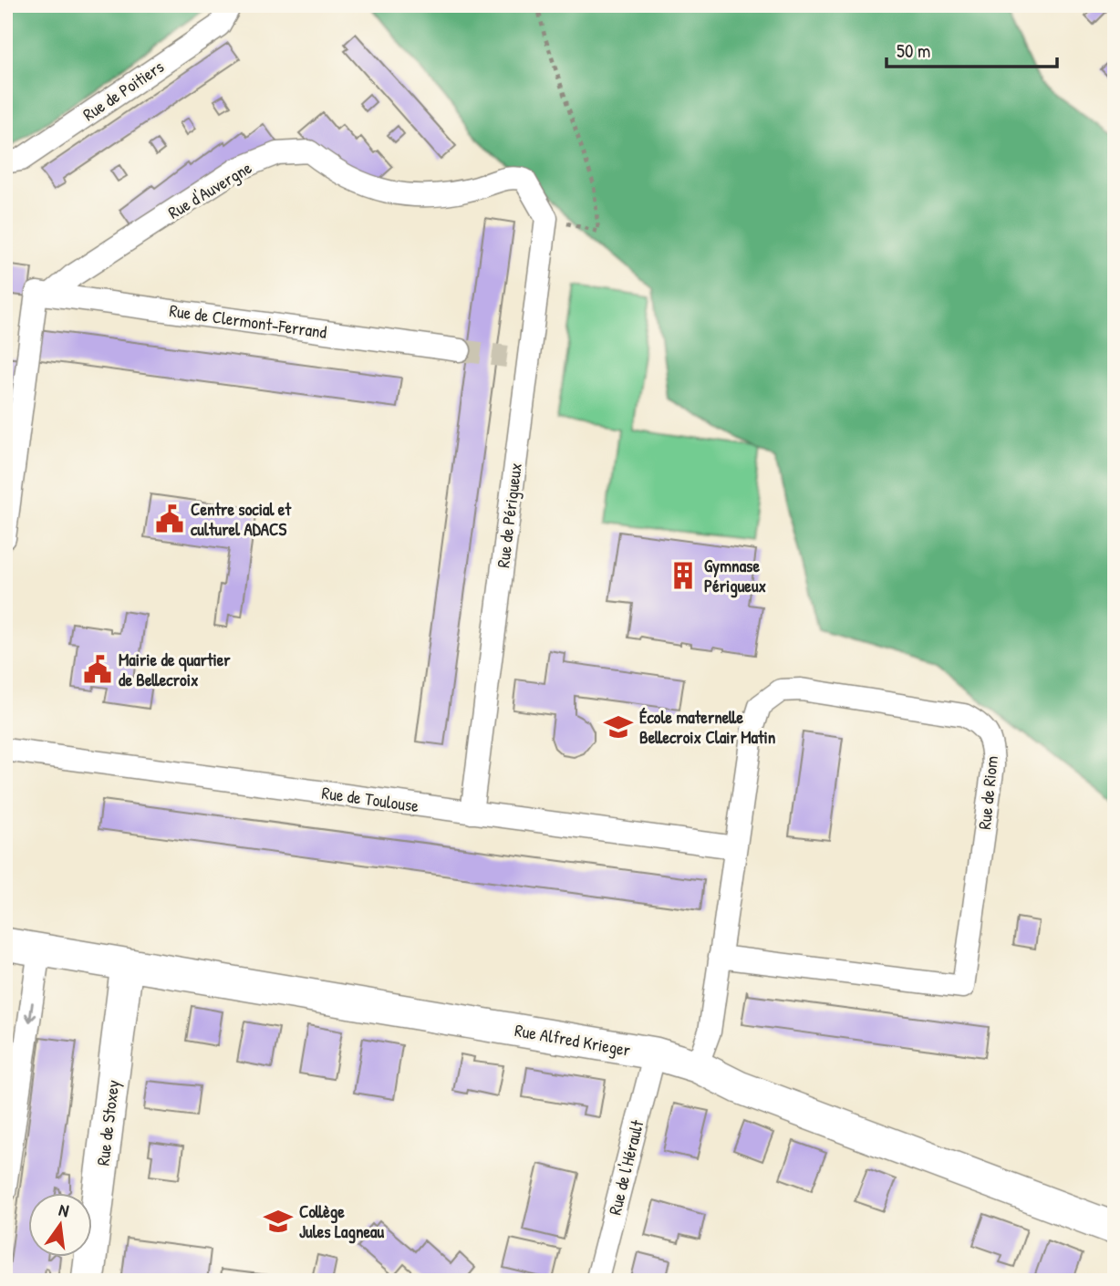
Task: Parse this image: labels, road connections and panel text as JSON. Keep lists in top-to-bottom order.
{
  "streets": {
    "street": [
      "Rue de Poitiers",
      "Rue d'Auvergne",
      "Rue de Clermont-Ferrand",
      "Rue de Périgueux",
      "Rue de Riom",
      "Rue de Toulouse",
      "Rue Alfred Krieger",
      "Rue de Stoxey",
      "Rue de l'Hérault"
    ]
  },
  "crossings": [
    ["Rue d'Auvergne", "Rue de Clermont-Ferrand"],
    ["Rue d'Auvergne", "Rue de Périgueux"],
    ["Rue de Périgueux", "Rue de Toulouse"],
    ["Rue de Riom", "Rue de Toulouse"],
    ["Rue de Riom", "Rue Alfred Krieger"],
    ["Rue Alfred Krieger", "Rue de Stoxey"],
    ["Rue Alfred Krieger", "Rue de l'Hérault"]
  ],
  "places": {
    "public building": ["Centre social et culturel ADACS", "Mairie de quartier de Bellecroix"],
    "building": ["Gymnase Périgueux"],
    "school or university": ["École maternelle Bellecroix Clair Matin", "Collège Jules Lagneau"]
  },
  "scale_bar": "50 m",
  "north": "top"
}
